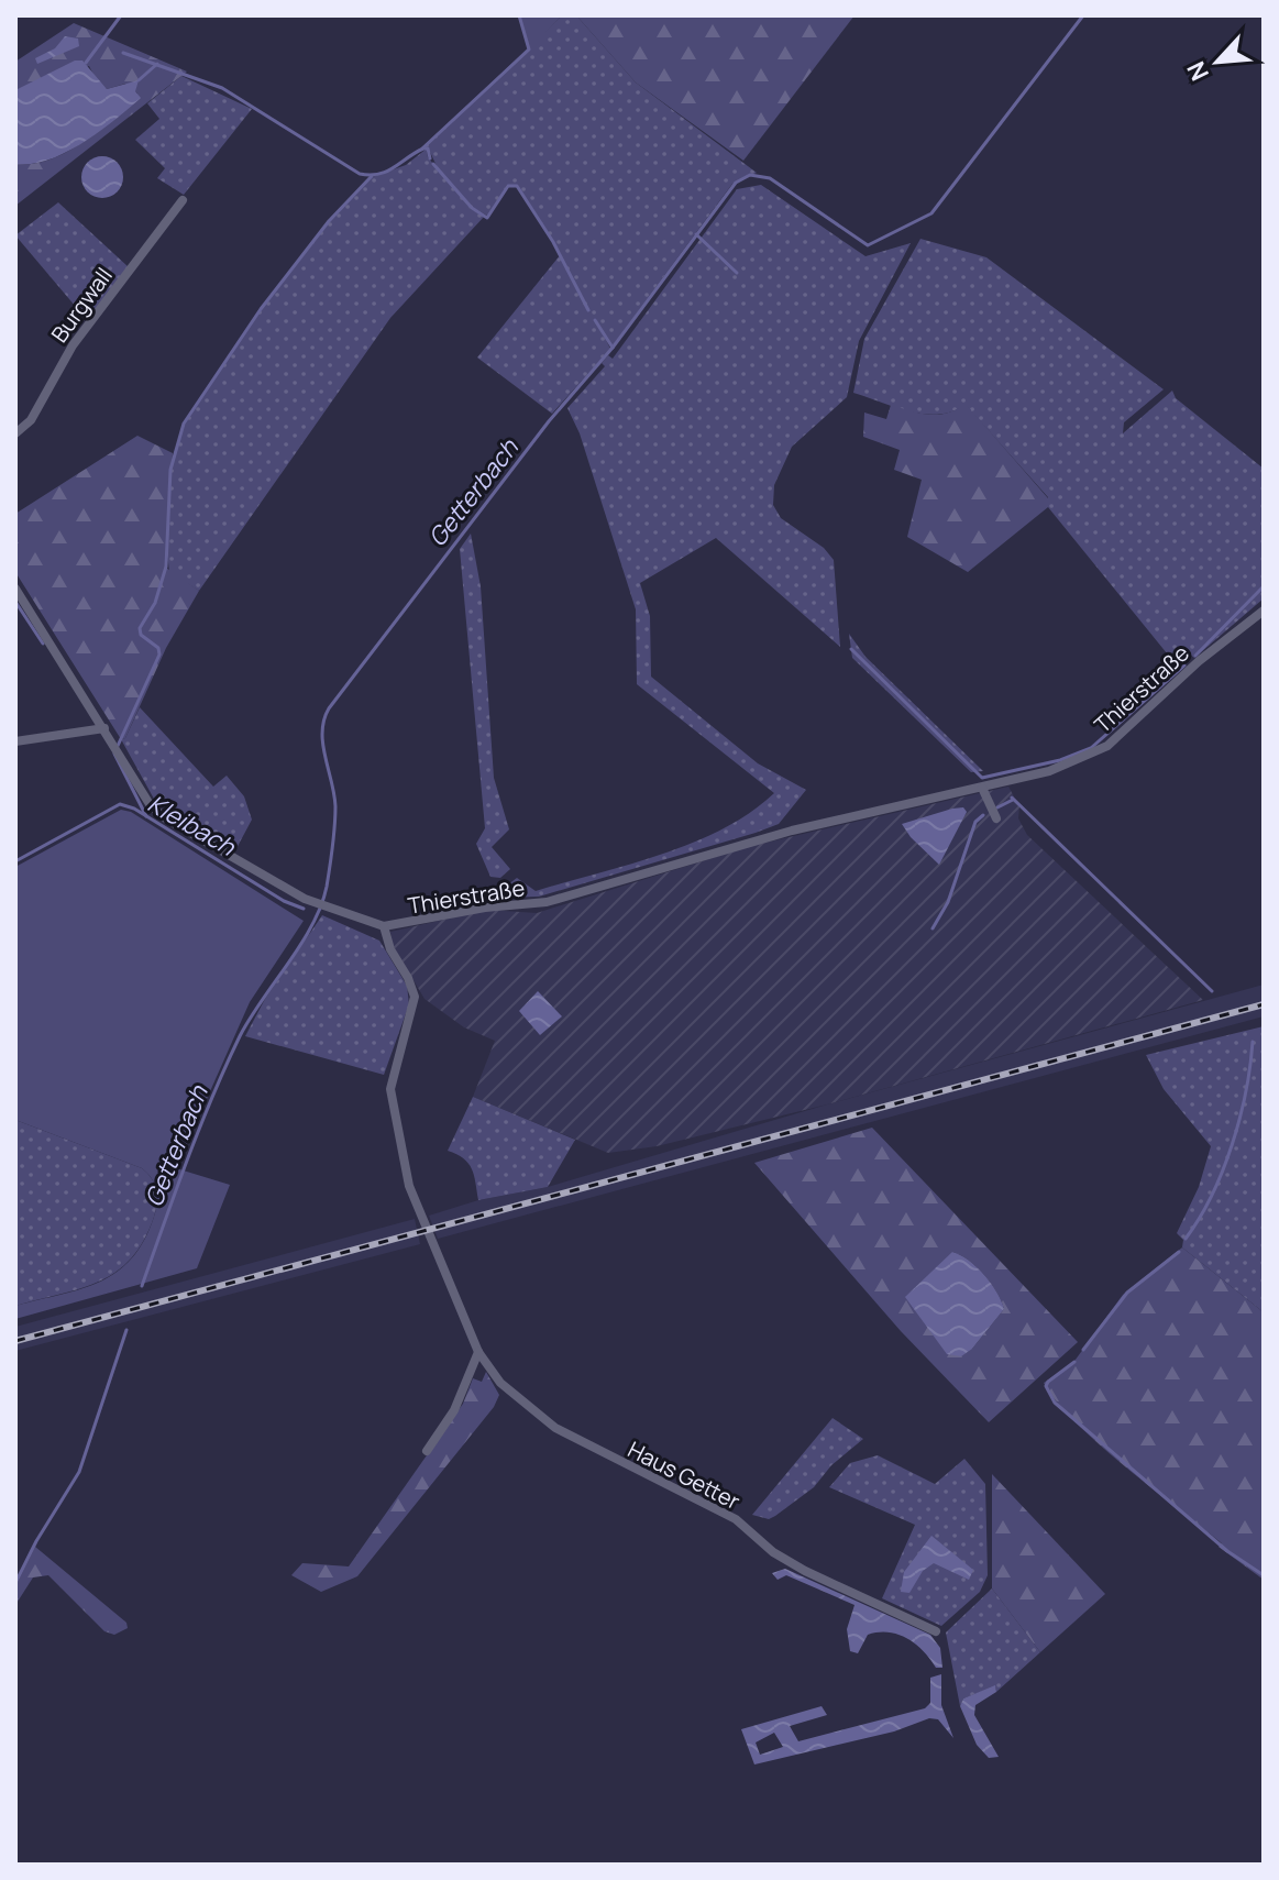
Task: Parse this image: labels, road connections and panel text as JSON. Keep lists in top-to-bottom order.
{
  "streets": {
    "street": ["Burgwall", "Thierstraße", "Haus Getter"]
  },
  "crossings": [
    ["Thierstraße", "Haus Getter"]
  ],
  "water": ["Getterbach", "Kleibach"],
  "north": "bottom left"
}
